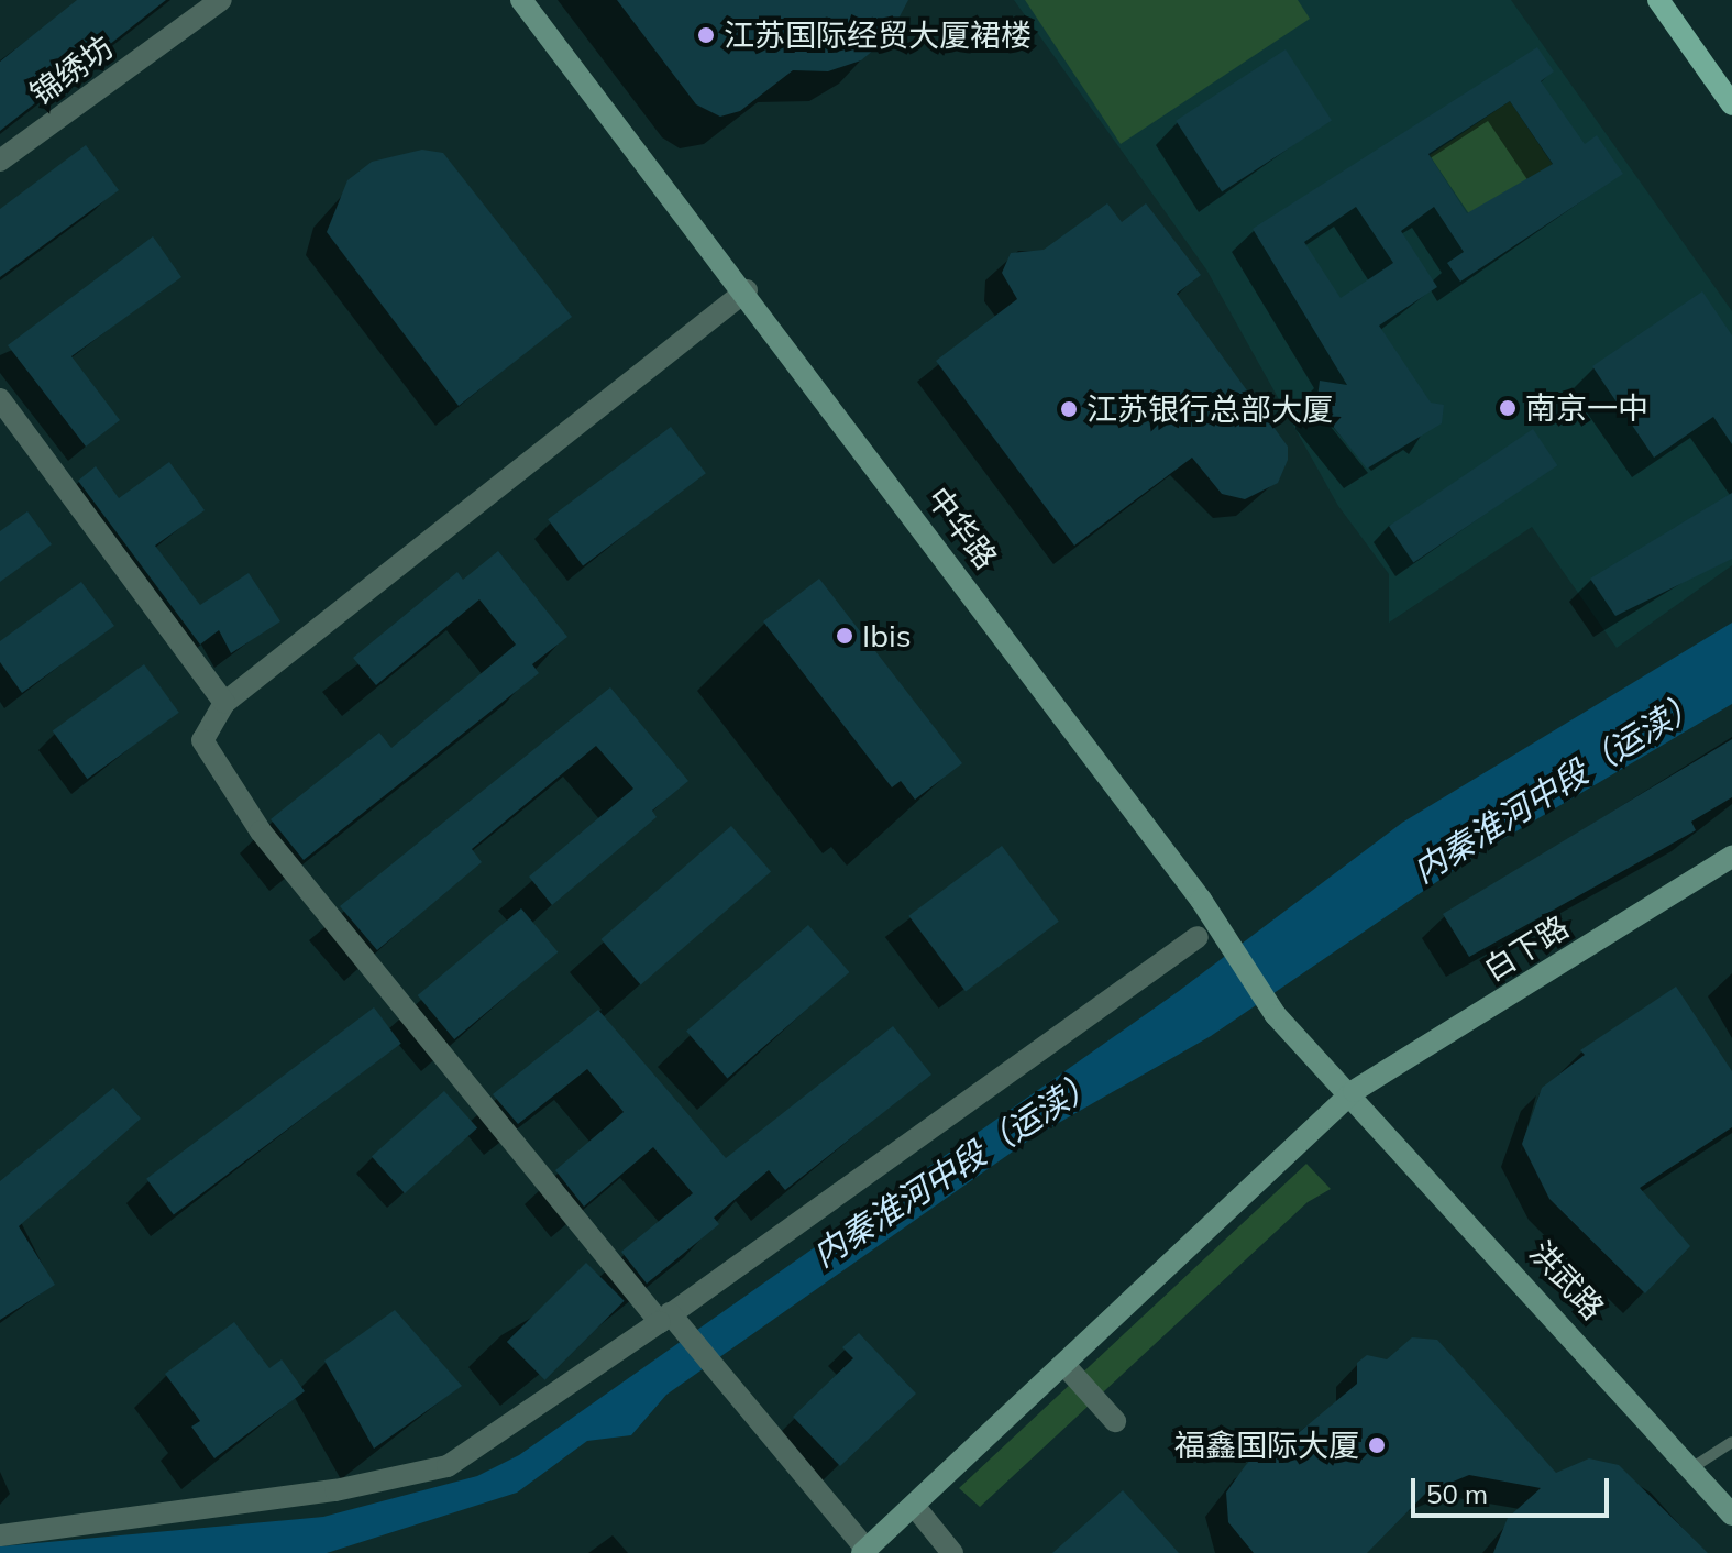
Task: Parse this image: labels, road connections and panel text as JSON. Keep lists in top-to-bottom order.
{
  "streets": {
    "main road": ["中华路", "白下路", "洪武路"],
    "street": ["锦绣坊"]
  },
  "crossings": [
    ["中华路", "白下路"],
    ["中华路", "洪武路"],
    ["白下路", "洪武路"]
  ],
  "water": ["内秦淮河中段（运渎）"],
  "places": [
    "江苏国际经贸大厦裙楼",
    "南京一中",
    "江苏银行总部大厦",
    "Ibis",
    "福鑫国际大厦"
  ],
  "scale_bar": "50 m"
}
